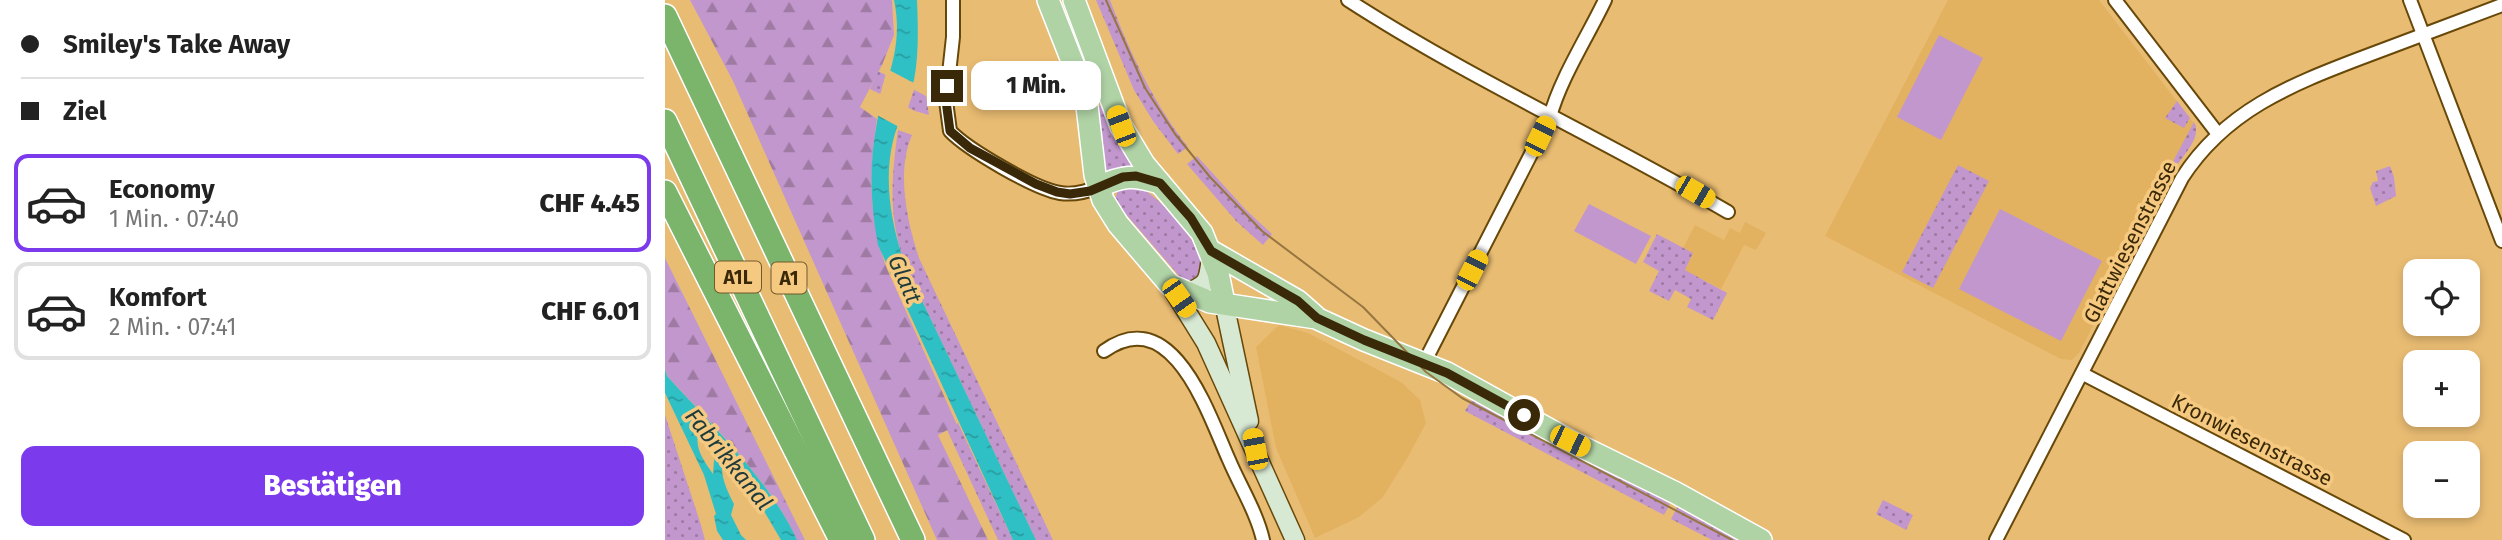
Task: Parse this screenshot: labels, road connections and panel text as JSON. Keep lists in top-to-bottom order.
{
  "streets": {
    "highway": ["A1L", "A1"],
    "street": ["Glattwiesenstrasse", "Kronwiesenstrasse"]
  },
  "crossings": [
    ["Glattwiesenstrasse", "Kronwiesenstrasse"]
  ],
  "water": ["Glatt", "Fabrikkanal"],
  "page": {
    "banner": ["Smiley's Take Away", "Ziel"],
    "bubble": "1 Min.",
    "list": [
      {
        "name": "Economy",
        "note": "1 Min. · 07:40",
        "value": "CHF 4.45"
      },
      {
        "name": "Komfort",
        "note": "2 Min. · 07:41",
        "value": "CHF 6.01"
      }
    ],
    "map_buttons": ["+", "−"],
    "buttons": "Bestätigen"
  }
}
